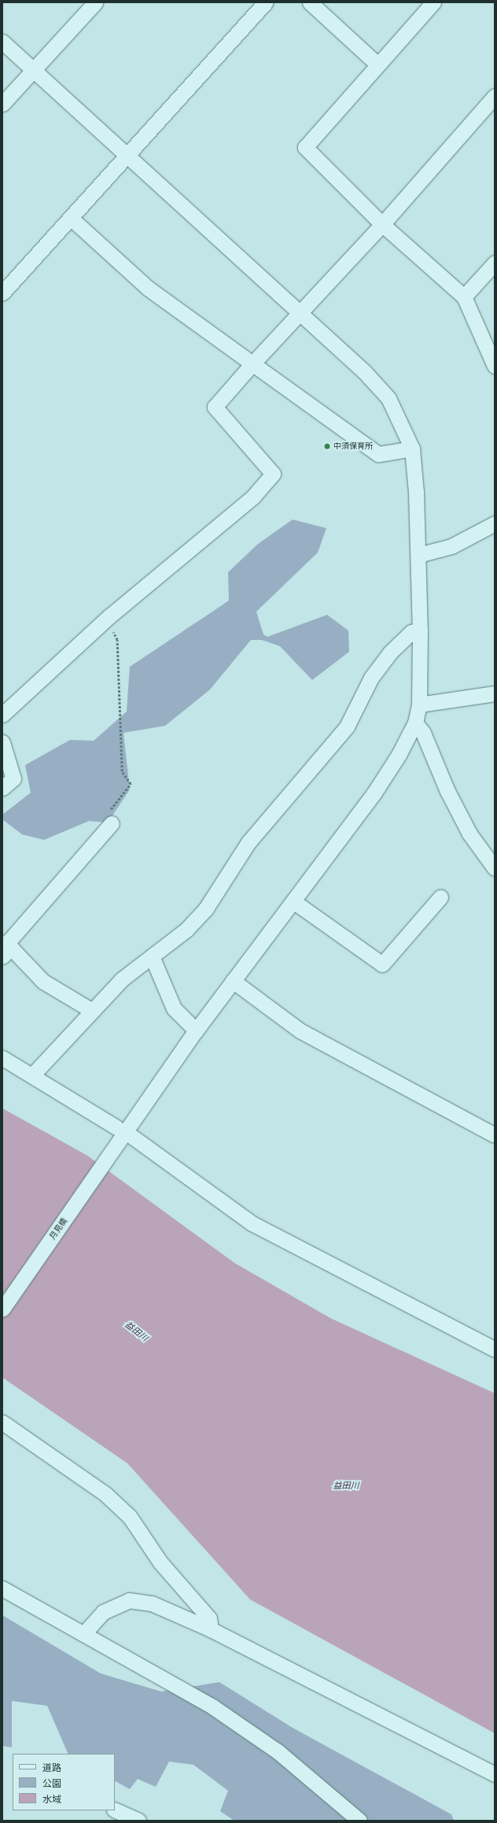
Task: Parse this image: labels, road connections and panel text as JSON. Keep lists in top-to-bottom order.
{
  "streets": {
    "street": ["月見橋"]
  },
  "water": ["益田川"],
  "places": ["中須保育所"],
  "legend": ["道路", "公園", "水域"]
}
